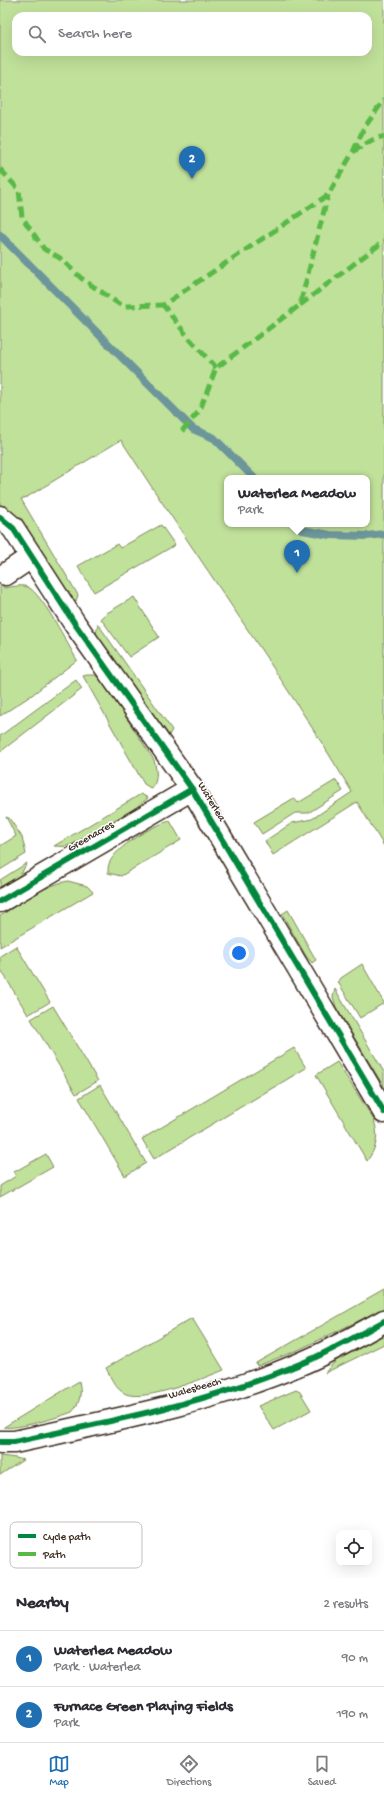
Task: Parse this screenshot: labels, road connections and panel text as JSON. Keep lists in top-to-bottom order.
{
  "streets": {
    "street": ["Waterlea", "Greenacres", "Walesbeech"]
  },
  "crossings": [
    ["Waterlea", "Greenacres"]
  ],
  "legend": ["Cycle path", "Path"],
  "page": {
    "search": "Search here",
    "pins": ["2", "1"],
    "popup": ["Waterlea Meadow", "Park"],
    "heading": ["Nearby", "2 results"],
    "list": [
      {
        "mark": "1",
        "name": "Waterlea Meadow",
        "note": "Park · Waterlea",
        "value": "90 m"
      },
      {
        "mark": "2",
        "name": "Furnace Green Playing Fields",
        "note": "Park",
        "value": "190 m"
      }
    ],
    "nav": ["Map", "Directions", "Saved"]
  }
}
